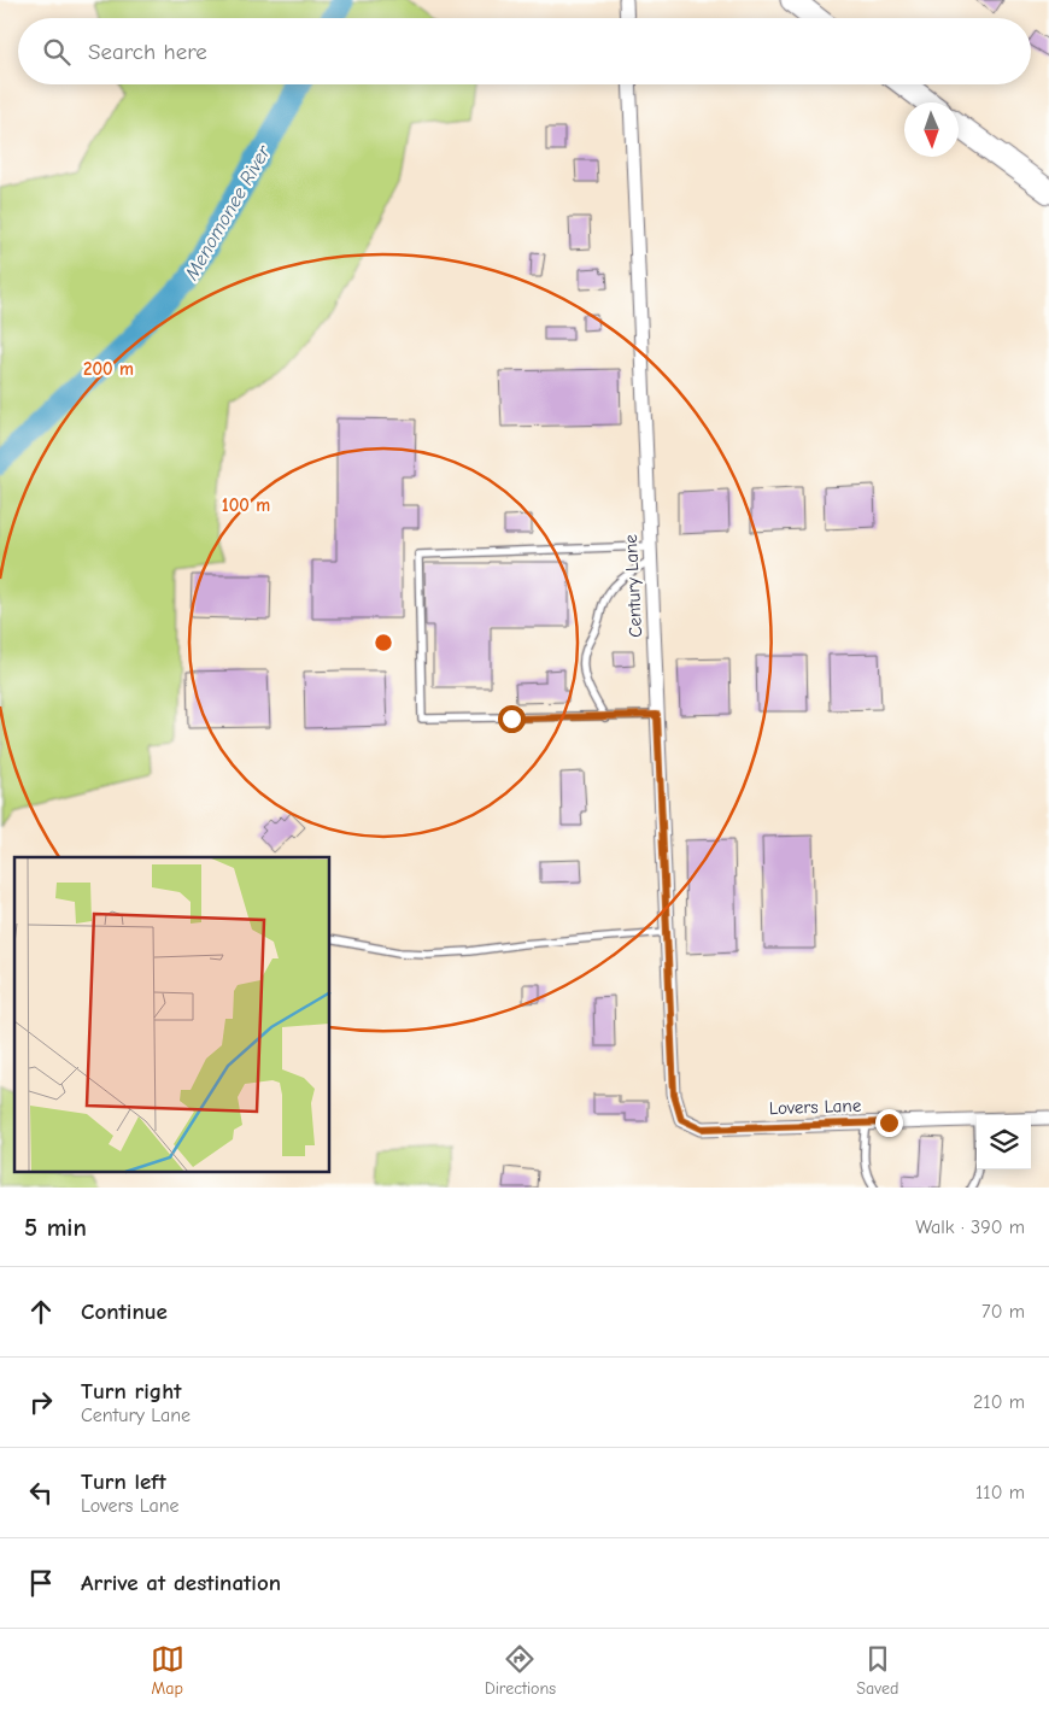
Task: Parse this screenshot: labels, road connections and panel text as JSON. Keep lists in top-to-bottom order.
{
  "streets": {
    "street": ["Century Lane", "Lovers Lane"]
  },
  "crossings": [
    ["Century Lane", "Lovers Lane"]
  ],
  "water": ["Menomonee River"],
  "north": "bottom",
  "page": {
    "search": "Search here",
    "heading": ["5 min", "Walk · 390 m"],
    "list": [
      ["Continue", "70 m"],
      ["Turn right", "Century Lane", "210 m"],
      ["Turn left", "Lovers Lane", "110 m"],
      "Arrive at destination"
    ],
    "nav": ["Map", "Directions", "Saved"]
  },
  "rings": ["200 m", "100 m"]
}
